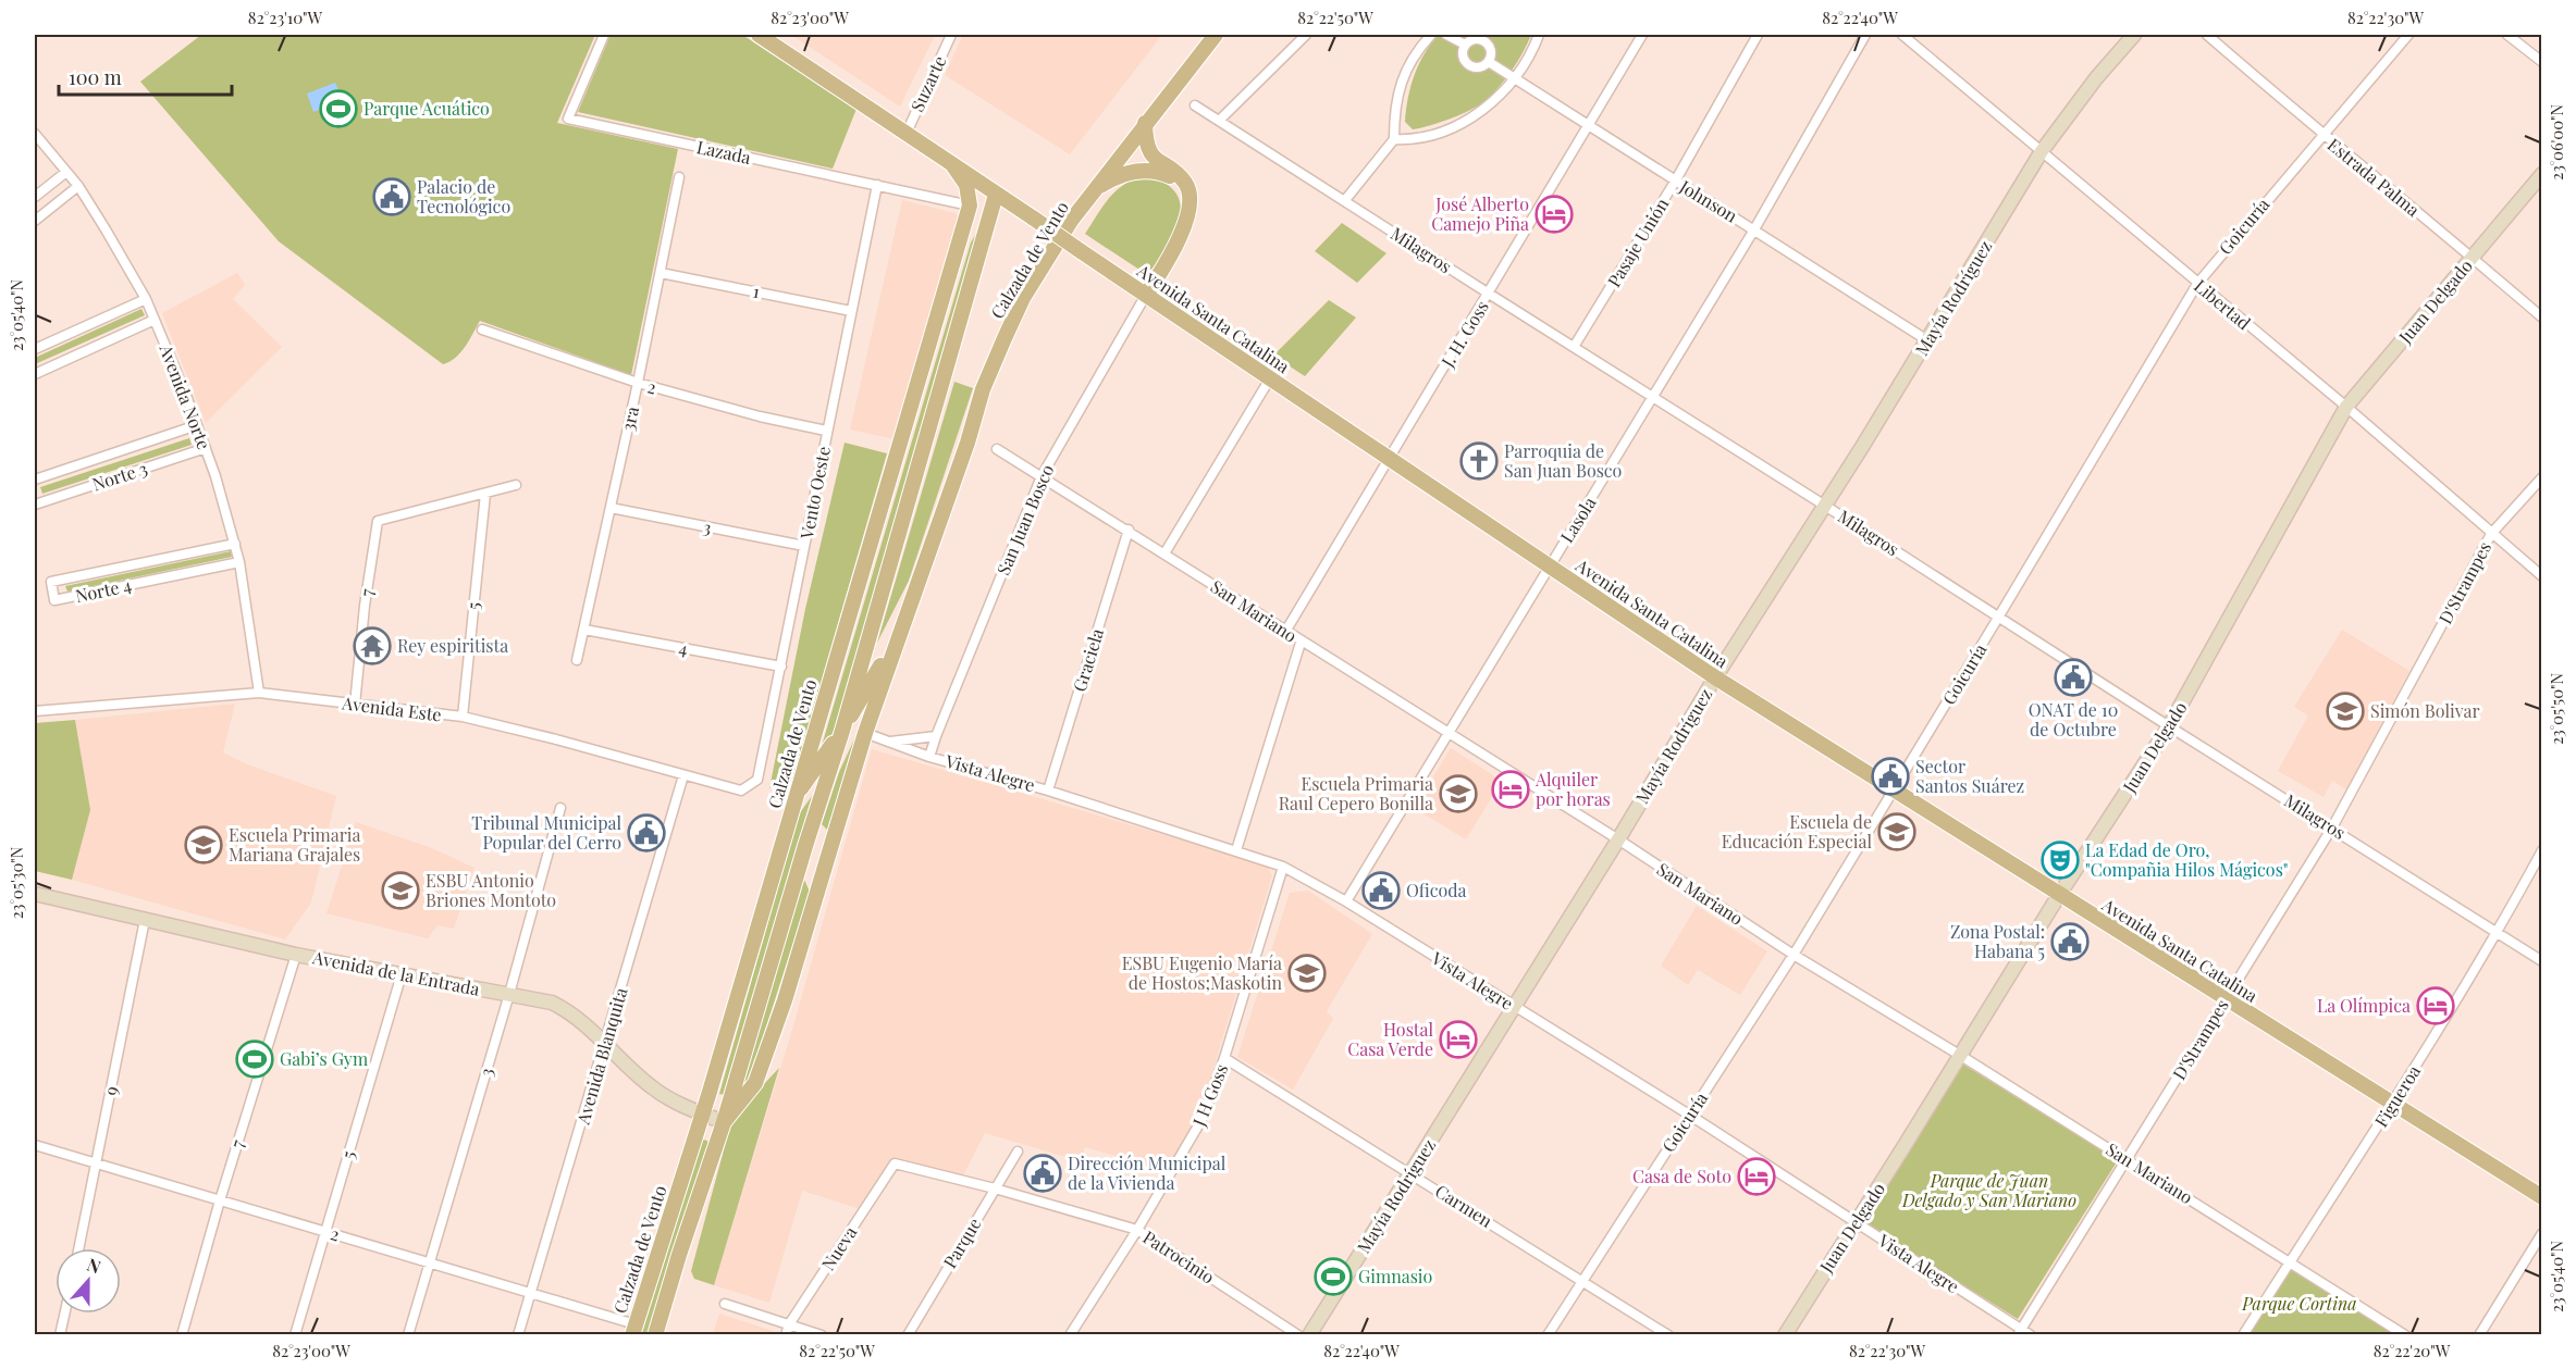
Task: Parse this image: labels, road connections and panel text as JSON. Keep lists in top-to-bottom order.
{
  "streets": {
    "main road": ["Calzada de Vento", "Avenida Santa Catalina"],
    "street": [
      "Suzarte",
      "Lazada",
      "Estrada Palma",
      "Johnson",
      "Goicuría",
      "Pasaje Unión",
      "Milagros",
      "1",
      "Mayía Rodríguez",
      "Juan Delgado",
      "Libertad",
      "J. H. Goss",
      "2",
      "Avenida Norte",
      "3ra",
      "Norte 3",
      "Vento Oeste",
      "San Juan Bosco",
      "Lasola",
      "3",
      "D'Strampes",
      "Norte 4",
      "7",
      "5",
      "San Mariano",
      "4",
      "Graciela",
      "Avenida Este",
      "Vista Alegre",
      "Avenida de la Entrada",
      "Avenida Blanquita",
      "9",
      "J H Goss",
      "Figueroa",
      "Carmen",
      "Parque",
      "Nueva",
      "Patrocinio"
    ]
  },
  "crossings": [
    ["Suzarte", "Avenida Santa Catalina"],
    ["Lazada", "Calzada de Vento"],
    ["Lazada", "Vento Oeste"],
    ["Estrada Palma", "Goicuría"],
    ["Estrada Palma", "Juan Delgado"],
    ["Johnson", "Pasaje Unión"],
    ["Johnson", "Mayía Rodríguez"],
    ["Johnson", "J. H. Goss"],
    ["Johnson", "Lasola"],
    ["Goicuría", "Milagros"],
    ["Goicuría", "Libertad"],
    ["Goicuría", "Avenida Santa Catalina"],
    ["Goicuría", "San Mariano"],
    ["Goicuría", "Vista Alegre"],
    ["Goicuría", "Carmen"],
    ["Pasaje Unión", "Milagros"],
    ["Milagros", "Mayía Rodríguez"],
    ["Milagros", "Juan Delgado"],
    ["Milagros", "J. H. Goss"],
    ["Milagros", "Lasola"],
    ["Milagros", "D'Strampes"],
    ["Milagros", "Figueroa"],
    ["Calzada de Vento", "Avenida Santa Catalina"],
    ["Calzada de Vento", "2"],
    ["Calzada de Vento", "Vista Alegre"],
    ["Calzada de Vento", "Avenida de la Entrada"],
    ["1", "3ra"],
    ["1", "Vento Oeste"],
    ["Mayía Rodríguez", "Libertad"],
    ["Mayía Rodríguez", "Avenida Santa Catalina"],
    ["Mayía Rodríguez", "San Mariano"],
    ["Mayía Rodríguez", "Vista Alegre"],
    ["Mayía Rodríguez", "Carmen"],
    ["Juan Delgado", "Libertad"],
    ["Juan Delgado", "Avenida Santa Catalina"],
    ["Juan Delgado", "San Mariano"],
    ["Juan Delgado", "Vista Alegre"],
    ["Libertad", "D'Strampes"],
    ["Avenida Santa Catalina", "J. H. Goss"],
    ["Avenida Santa Catalina", "San Juan Bosco"],
    ["Avenida Santa Catalina", "Lasola"],
    ["Avenida Santa Catalina", "D'Strampes"],
    ["Avenida Santa Catalina", "Figueroa"],
    ["J. H. Goss", "San Mariano"],
    ["2", "3ra"],
    ["2", "Vento Oeste"],
    ["2", "3"],
    ["2", "7"],
    ["2", "5"],
    ["2", "Avenida Blanquita"],
    ["2", "9"],
    ["Avenida Norte", "Norte 3"],
    ["Avenida Norte", "Norte 4"],
    ["Avenida Norte", "Avenida Este"],
    ["3ra", "3"],
    ["3ra", "4"],
    ["Vento Oeste", "3"],
    ["Vento Oeste", "4"],
    ["Vento Oeste", "Avenida Este"],
    ["San Juan Bosco", "San Mariano"],
    ["San Juan Bosco", "Vista Alegre"],
    ["Lasola", "San Mariano"],
    ["Lasola", "Vista Alegre"],
    ["3", "Avenida de la Entrada"],
    ["D'Strampes", "San Mariano"],
    ["D'Strampes", "Vista Alegre"],
    ["7", "5"],
    ["7", "Avenida Este"],
    ["7", "Avenida de la Entrada"],
    ["5", "Avenida Este"],
    ["5", "Avenida de la Entrada"],
    ["San Mariano", "Graciela"],
    ["San Mariano", "Figueroa"],
    ["Graciela", "Vista Alegre"],
    ["Avenida Este", "Avenida Blanquita"],
    ["Vista Alegre", "J H Goss"],
    ["Avenida de la Entrada", "Avenida Blanquita"],
    ["Avenida de la Entrada", "9"],
    ["J H Goss", "Carmen"],
    ["J H Goss", "Patrocinio"],
    ["Parque", "Patrocinio"],
    ["Nueva", "Patrocinio"]
  ],
  "parks": ["Parque de Juan Delgado y San Mariano", "Parque Cortina"],
  "places": {
    "sports": ["Parque Acuático", "Gabi’s Gym", "Gimnasio"],
    "public building": [
      "Palacio de Tecnológico",
      "ONAT de 10 de Octubre",
      "Sector Santos Suárez",
      "Tribunal Municipal Popular del Cerro",
      "Oficoda",
      "Zona Postal: Habana 5",
      "Dirección Municipal de la Vivienda"
    ],
    "hotel": [
      "José Alberto Camejo Piña",
      "Alquiler por horas",
      "La Olímpica",
      "Hostal Casa Verde",
      "Casa de Soto"
    ],
    "church": ["Parroquia de San Juan Bosco"],
    "temple": ["Rey espiritista"],
    "school or university": [
      "Simón Bolivar",
      "Escuela Primaria Raul Cepero Bonilla",
      "Escuela de Educación Especial",
      "Escuela Primaria Mariana Grajales",
      "ESBU Antonio Briones Montoto",
      "ESBU Eugenio María de Hostos;Maskotin"
    ],
    "theatre": ["La Edad de Oro, \"Compañia Hilos Mágicos\""]
  },
  "scale_bar": "100 m",
  "north": "top",
  "coordinates": [
    "82°23'10\"W",
    "82°23'00\"W",
    "82°22'50\"W",
    "82°22'40\"W",
    "82°22'30\"W",
    "23°06'00\"N",
    "23°05'40\"N",
    "23°05'50\"N",
    "23°05'30\"N",
    "82°22'20\"W"
  ]
}
